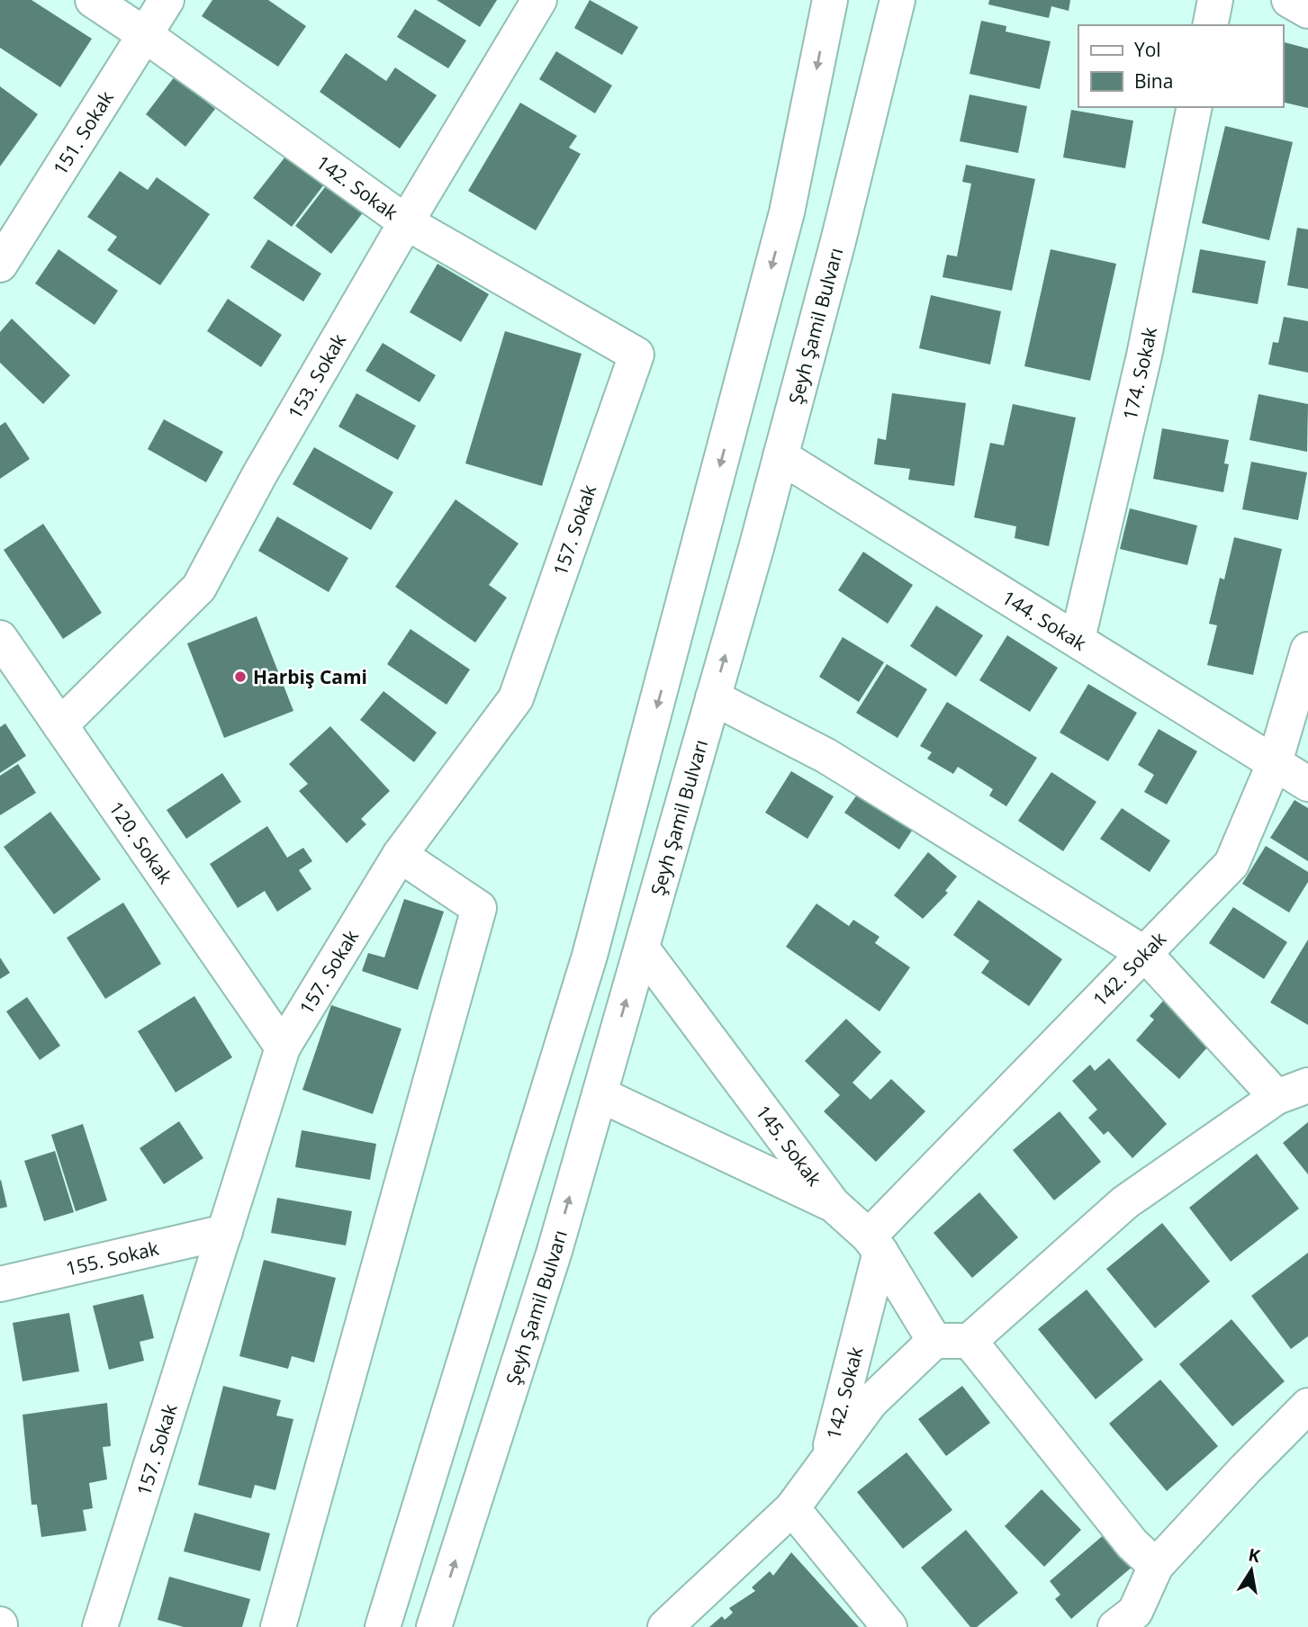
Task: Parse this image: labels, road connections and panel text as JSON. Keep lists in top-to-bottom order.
{
  "streets": {
    "street": [
      "151. Sokak",
      "142. Sokak",
      "Şeyh Şamil Bulvarı",
      "174. Sokak",
      "153. Sokak",
      "157. Sokak",
      "144. Sokak",
      "120. Sokak",
      "145. Sokak",
      "155. Sokak"
    ]
  },
  "crossings": [
    ["151. Sokak", "142. Sokak"],
    ["142. Sokak", "153. Sokak"],
    ["142. Sokak", "157. Sokak"],
    ["142. Sokak", "144. Sokak"],
    ["142. Sokak", "145. Sokak"],
    ["Şeyh Şamil Bulvarı", "144. Sokak"],
    ["Şeyh Şamil Bulvarı", "145. Sokak"],
    ["174. Sokak", "144. Sokak"],
    ["153. Sokak", "120. Sokak"],
    ["157. Sokak", "120. Sokak"],
    ["157. Sokak", "155. Sokak"]
  ],
  "places": ["Harbiş Cami"],
  "legend": ["Yol", "Bina"],
  "north": "top"
}
